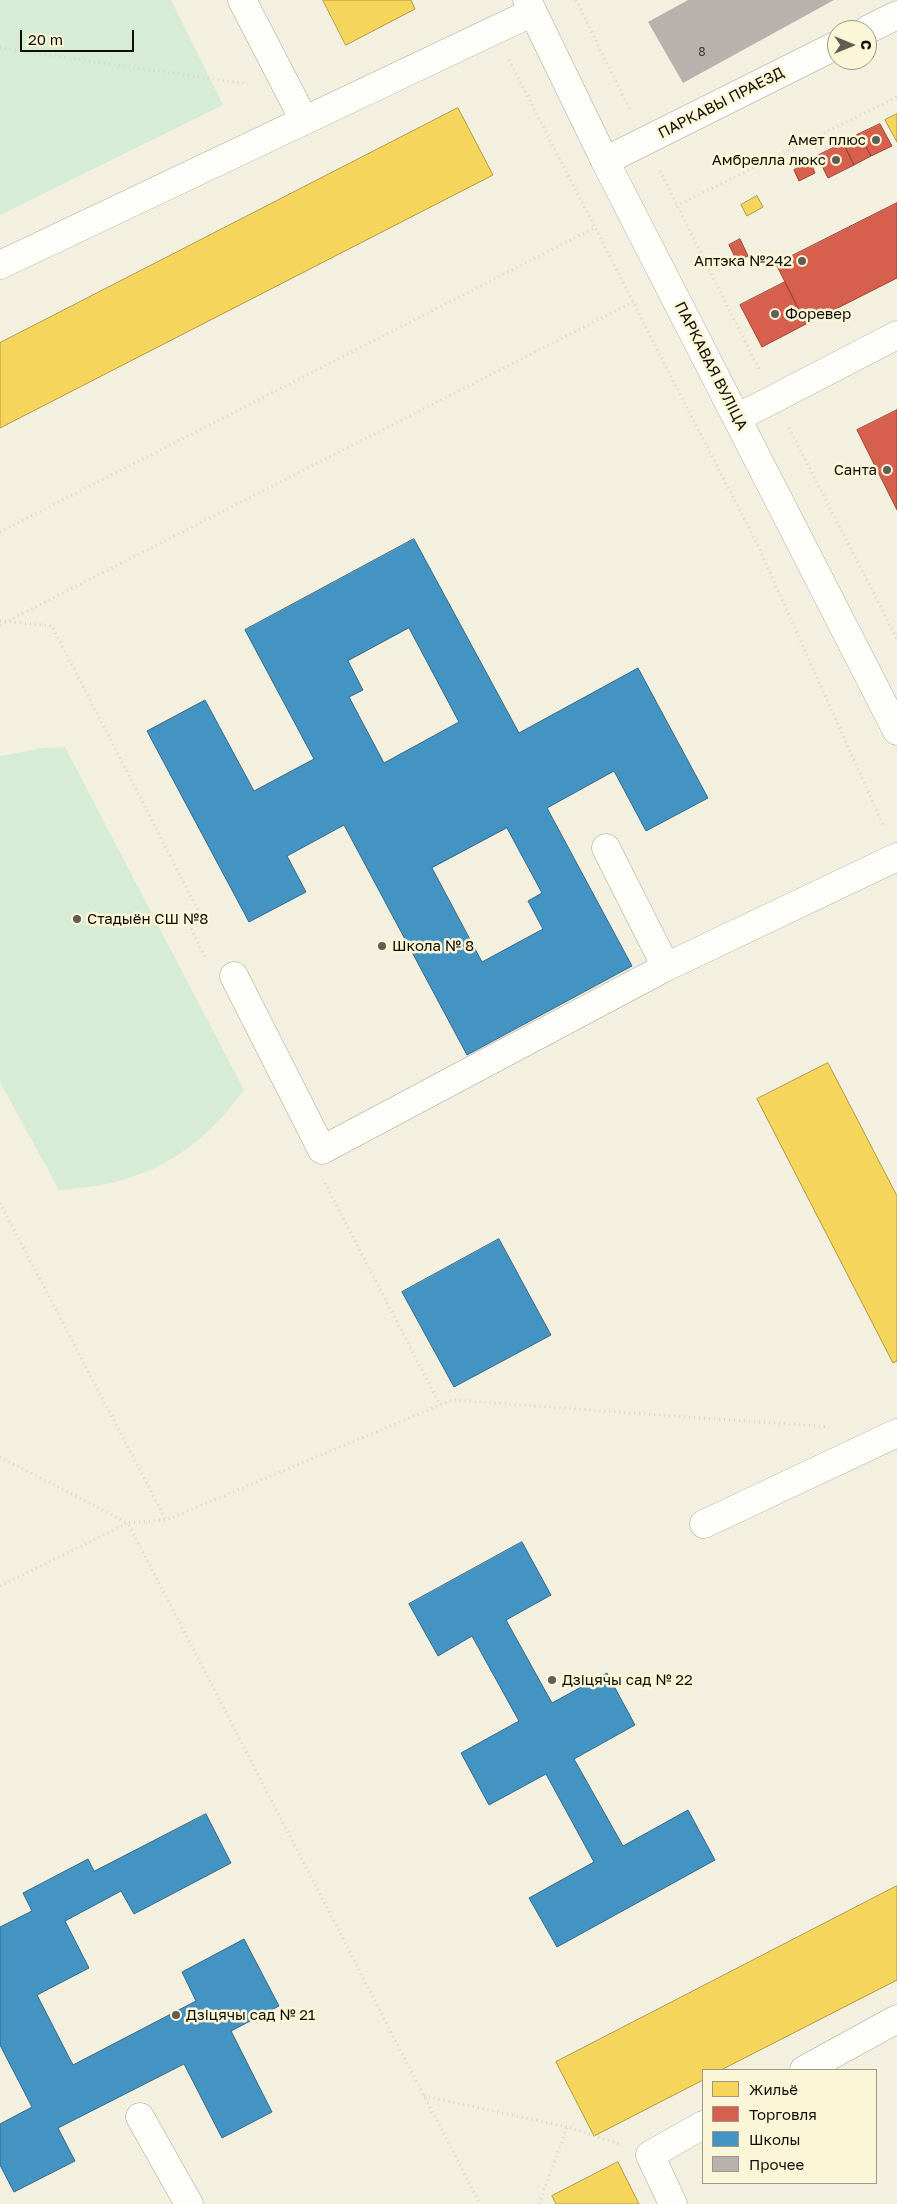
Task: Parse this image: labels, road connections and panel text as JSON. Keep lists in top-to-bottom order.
{
  "streets": {
    "street": ["ПАРКАВЫ ПРАЕЗД", "ПАРКАВАЯ ВУЛІЦА"]
  },
  "crossings": [
    ["ПАРКАВЫ ПРАЕЗД", "ПАРКАВАЯ ВУЛІЦА"]
  ],
  "places": [
    "Амет плюс",
    "Амбрелла люкс",
    "Аптэка №242",
    "Форевер",
    "Санта",
    "Стадыён СШ №8",
    "Школа № 8",
    "Дзіцячы сад № 22",
    "Дзіцячы сад № 21"
  ],
  "house_numbers": ["8"],
  "legend": [
    "Жильё",
    "Торговля",
    "Школы",
    "Прочее"
  ],
  "scale_bar": "20 m",
  "north": "right"
}
